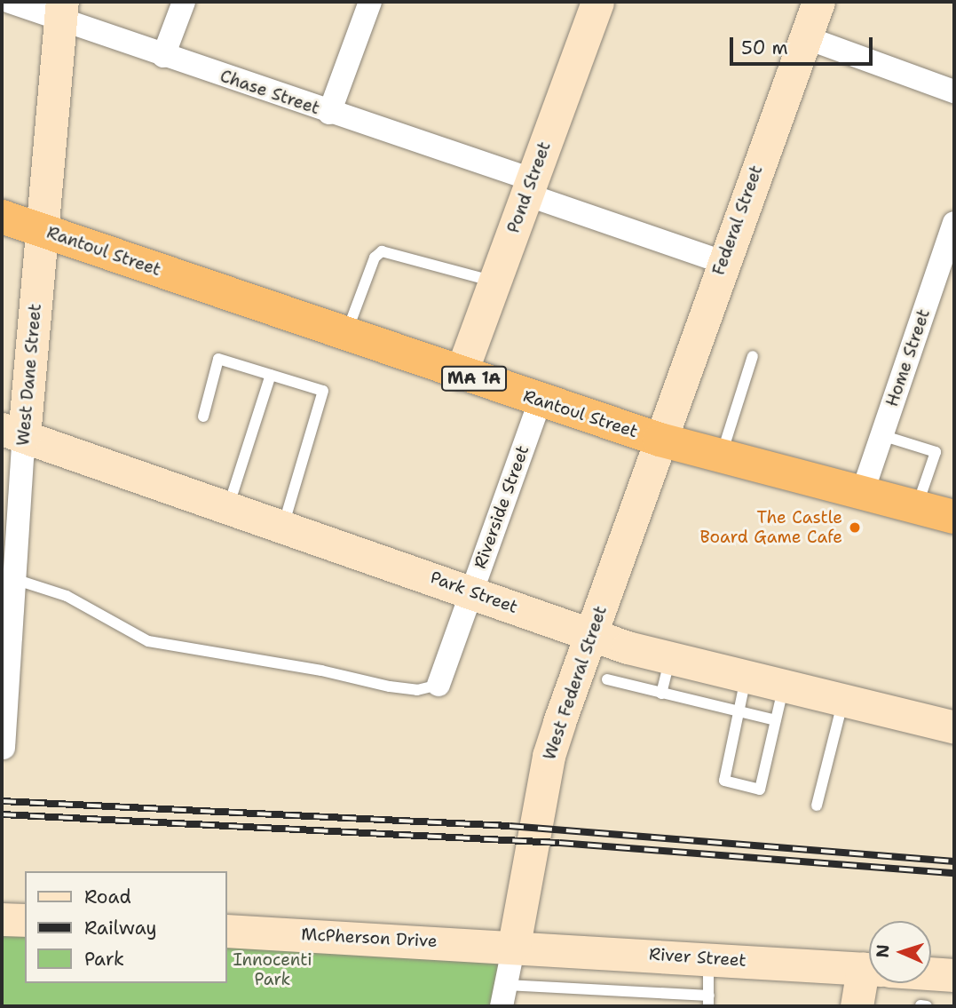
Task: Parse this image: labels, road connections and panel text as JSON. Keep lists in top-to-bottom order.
{
  "streets": {
    "highway": ["Rantoul Street", "MA 1A"],
    "street": [
      "Chase Street",
      "Pond Street",
      "Federal Street",
      "Home Street",
      "West Dane Street",
      "Riverside Street",
      "Park Street",
      "West Federal Street",
      "McPherson Drive",
      "River Street"
    ]
  },
  "crossings": [
    ["Chase Street", "Pond Street"],
    ["Chase Street", "Federal Street"],
    ["Chase Street", "West Dane Street"],
    ["Pond Street", "Rantoul Street"],
    ["Federal Street", "Rantoul Street"],
    ["Federal Street", "West Federal Street"],
    ["Rantoul Street", "Home Street"],
    ["Rantoul Street", "West Dane Street"],
    ["Rantoul Street", "Riverside Street"],
    ["Rantoul Street", "West Federal Street"],
    ["West Dane Street", "Park Street"],
    ["Riverside Street", "Park Street"],
    ["Park Street", "West Federal Street"],
    ["West Federal Street", "McPherson Drive"],
    ["West Federal Street", "River Street"],
    ["McPherson Drive", "River Street"]
  ],
  "parks": ["Innocenti Park"],
  "places": ["The Castle Board Game Cafe"],
  "legend": ["Road", "Railway", "Park"],
  "scale_bar": "50 m",
  "north": "left"
}
